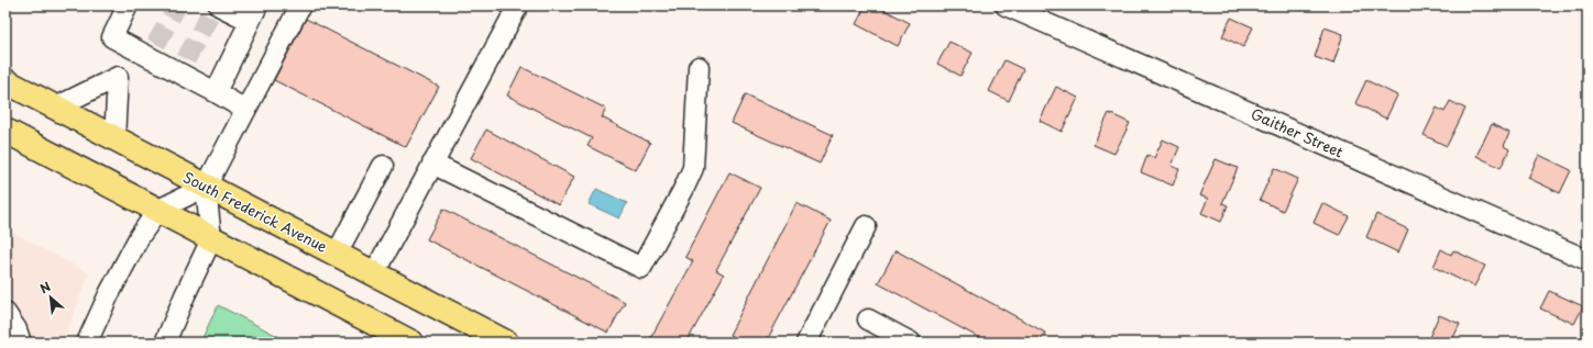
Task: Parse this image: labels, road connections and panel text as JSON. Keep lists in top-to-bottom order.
{
  "streets": {
    "main road": ["South Frederick Avenue"],
    "street": ["Gaither Street"]
  },
  "north": "top left"
}
